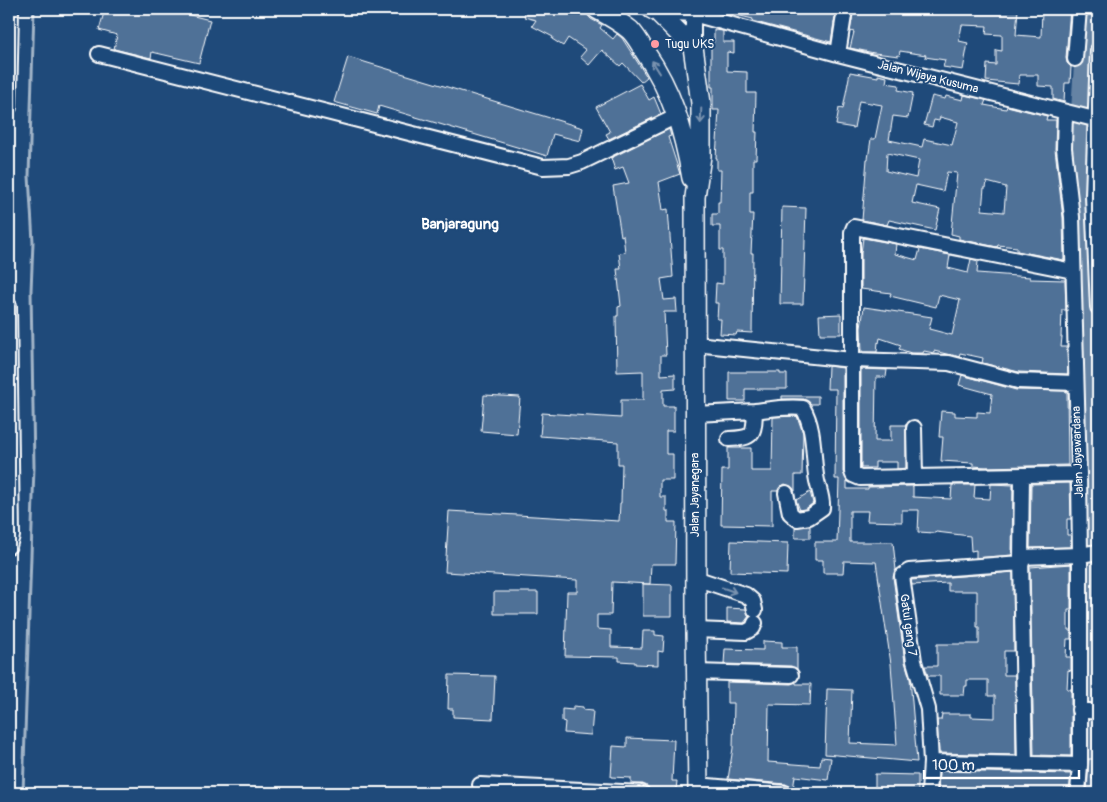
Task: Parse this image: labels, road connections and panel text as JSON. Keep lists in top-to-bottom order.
{
  "streets": {
    "main road": ["Jalan Jayanegara"],
    "street": ["Jalan Wijaya Kusuma", "Jalan Jayawardana", "Gatul gang 7"]
  },
  "crossings": [
    ["Jalan Wijaya Kusuma", "Jalan Jayawardana"]
  ],
  "districts": ["Banjaragung"],
  "places": ["Tugu UKS"],
  "scale_bar": "100 m"
}
